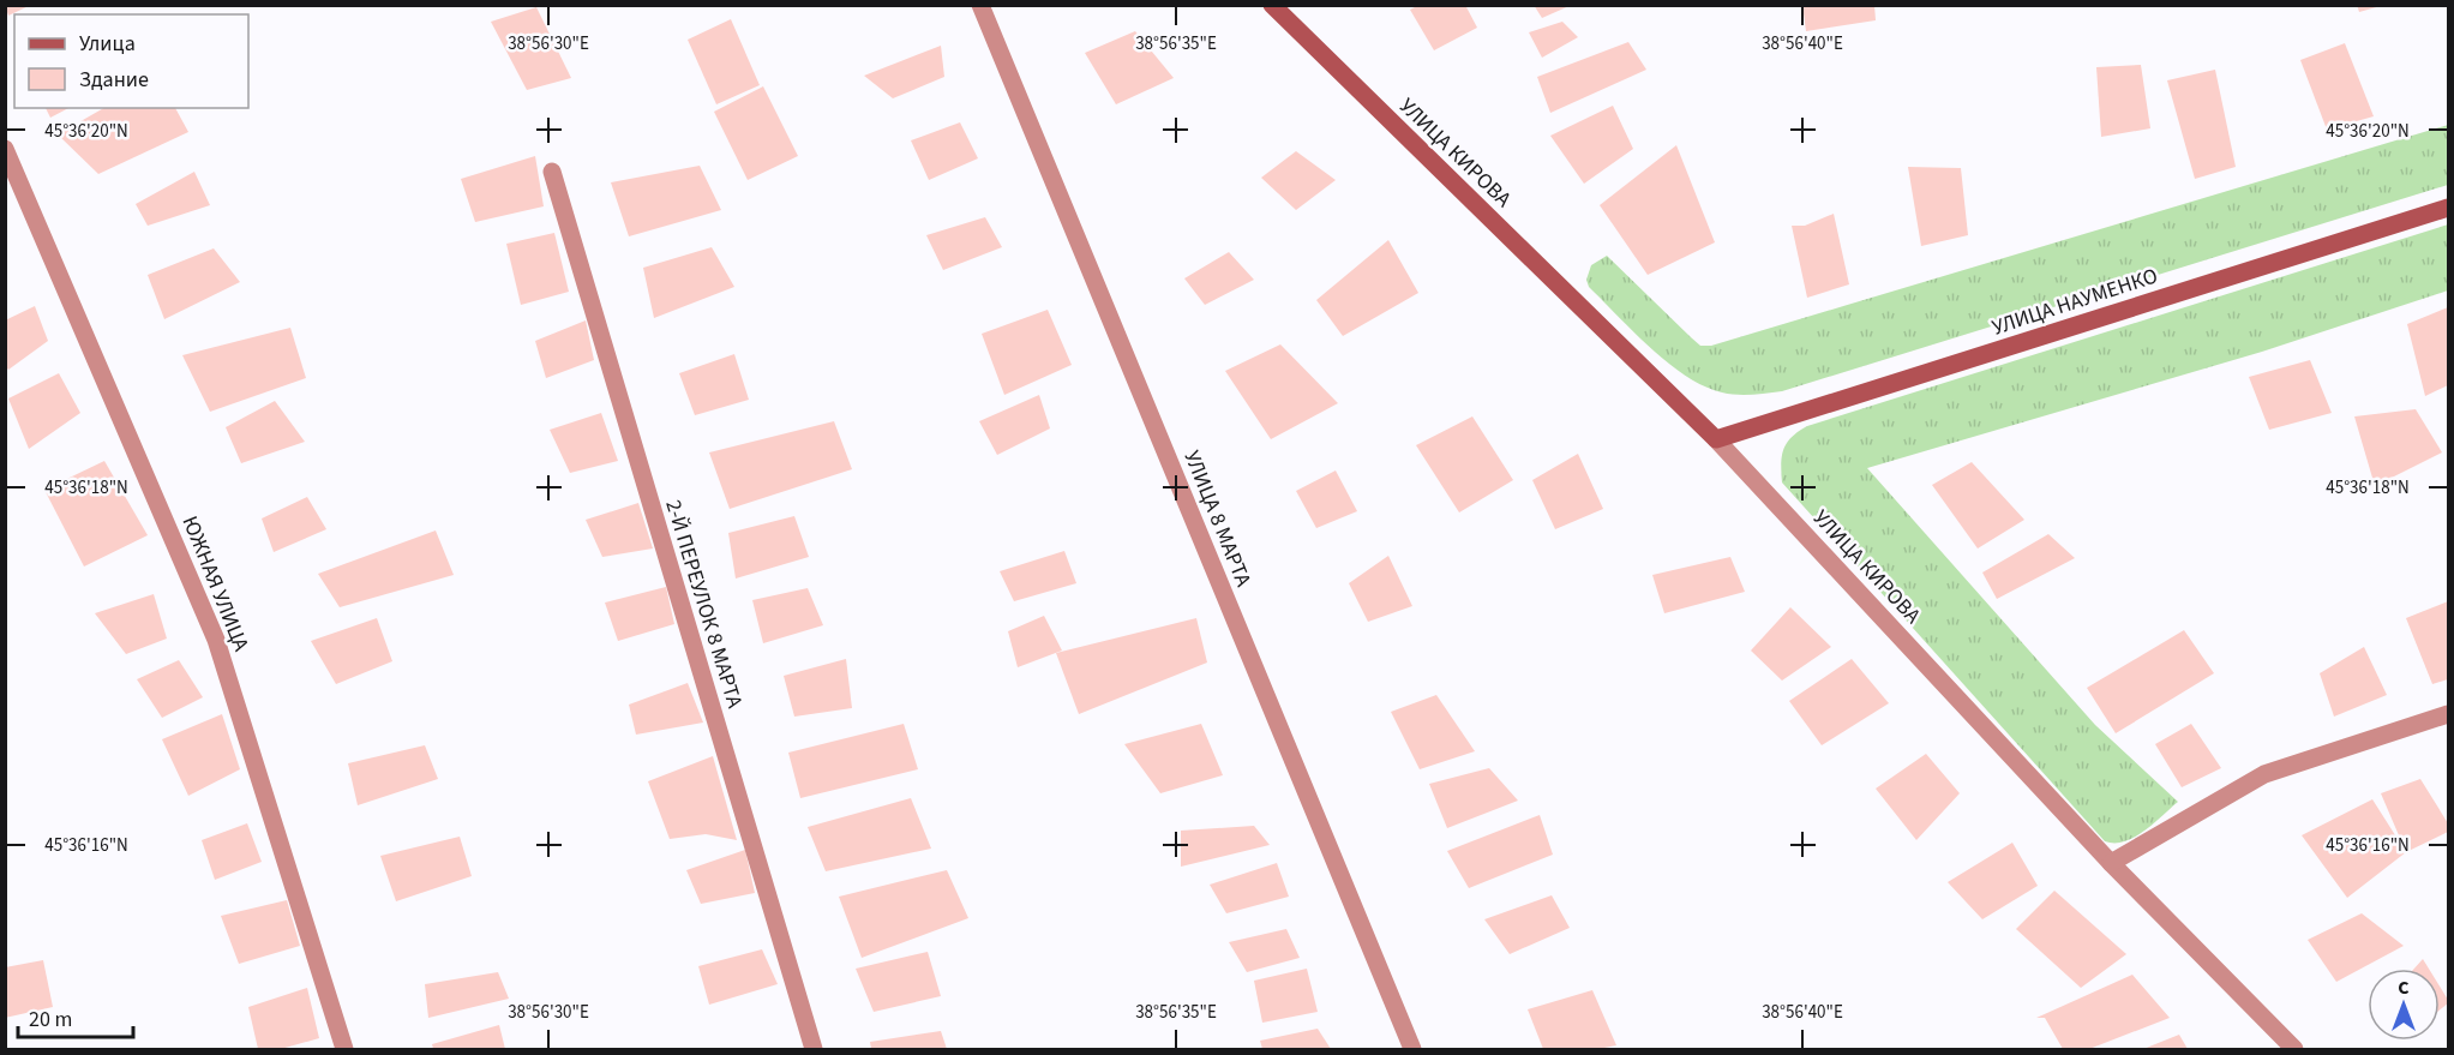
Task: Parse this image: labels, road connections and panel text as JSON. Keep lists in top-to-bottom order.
{
  "streets": {
    "main road": ["УЛИЦА КИРОВА", "УЛИЦА НАУМЕНКО"],
    "street": ["УЛИЦА 8 МАРТА", "ЮЖНАЯ УЛИЦА", "2-Й ПЕРЕУЛОК 8 МАРТА"]
  },
  "crossings": [
    ["УЛИЦА КИРОВА", "УЛИЦА НАУМЕНКО"]
  ],
  "legend": ["Улица", "Здание"],
  "scale_bar": "20 m",
  "north": "top",
  "coordinates": [
    "38°56'30\"E",
    "38°56'35\"E",
    "38°56'40\"E",
    "45°36'20\"N",
    "45°36'18\"N",
    "45°36'16\"N"
  ]
}
